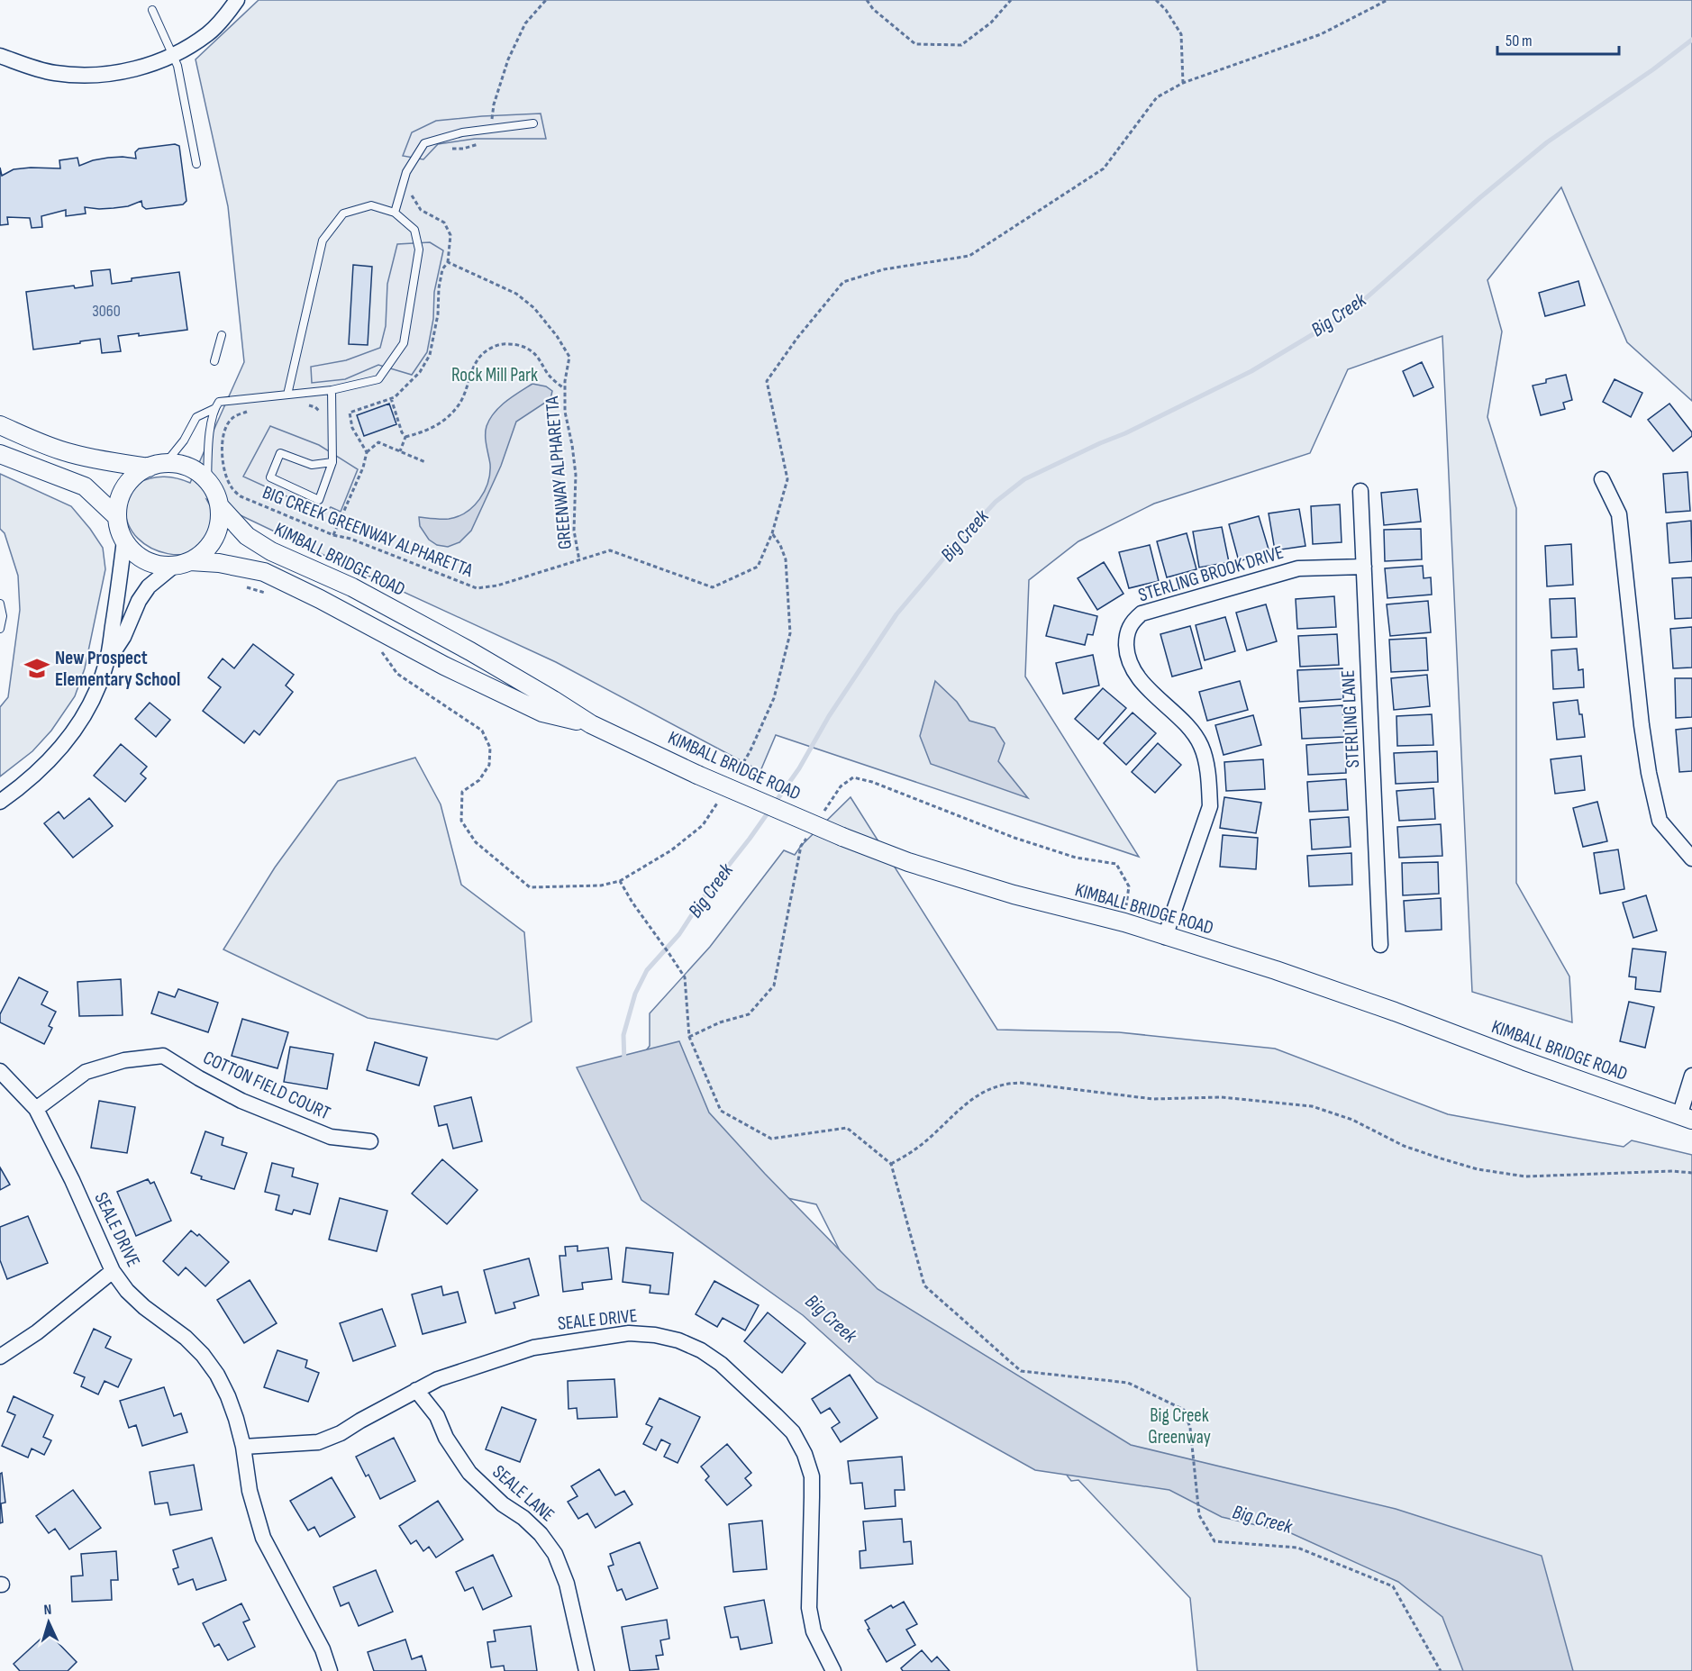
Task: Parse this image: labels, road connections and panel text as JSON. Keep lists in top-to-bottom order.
{
  "streets": {
    "street": [
      "KIMBALL BRIDGE ROAD",
      "STERLING BROOK DRIVE",
      "STERLING LANE",
      "COTTON FIELD COURT",
      "SEALE DRIVE",
      "SEALE LANE"
    ],
    "path": ["GREENWAY ALPHARETTA", "BIG CREEK GREENWAY ALPHARETTA"]
  },
  "crossings": [
    ["GREENWAY ALPHARETTA", "BIG CREEK GREENWAY ALPHARETTA"],
    ["KIMBALL BRIDGE ROAD", "STERLING BROOK DRIVE"],
    ["STERLING BROOK DRIVE", "STERLING LANE"],
    ["COTTON FIELD COURT", "SEALE DRIVE"],
    ["SEALE DRIVE", "SEALE LANE"]
  ],
  "water": ["Big Creek"],
  "parks": ["Rock Mill Park", "Big Creek Greenway"],
  "places": {
    "school or university": ["New Prospect Elementary School"]
  },
  "house_numbers": ["3060"],
  "scale_bar": "50 m",
  "north": "top"
}
